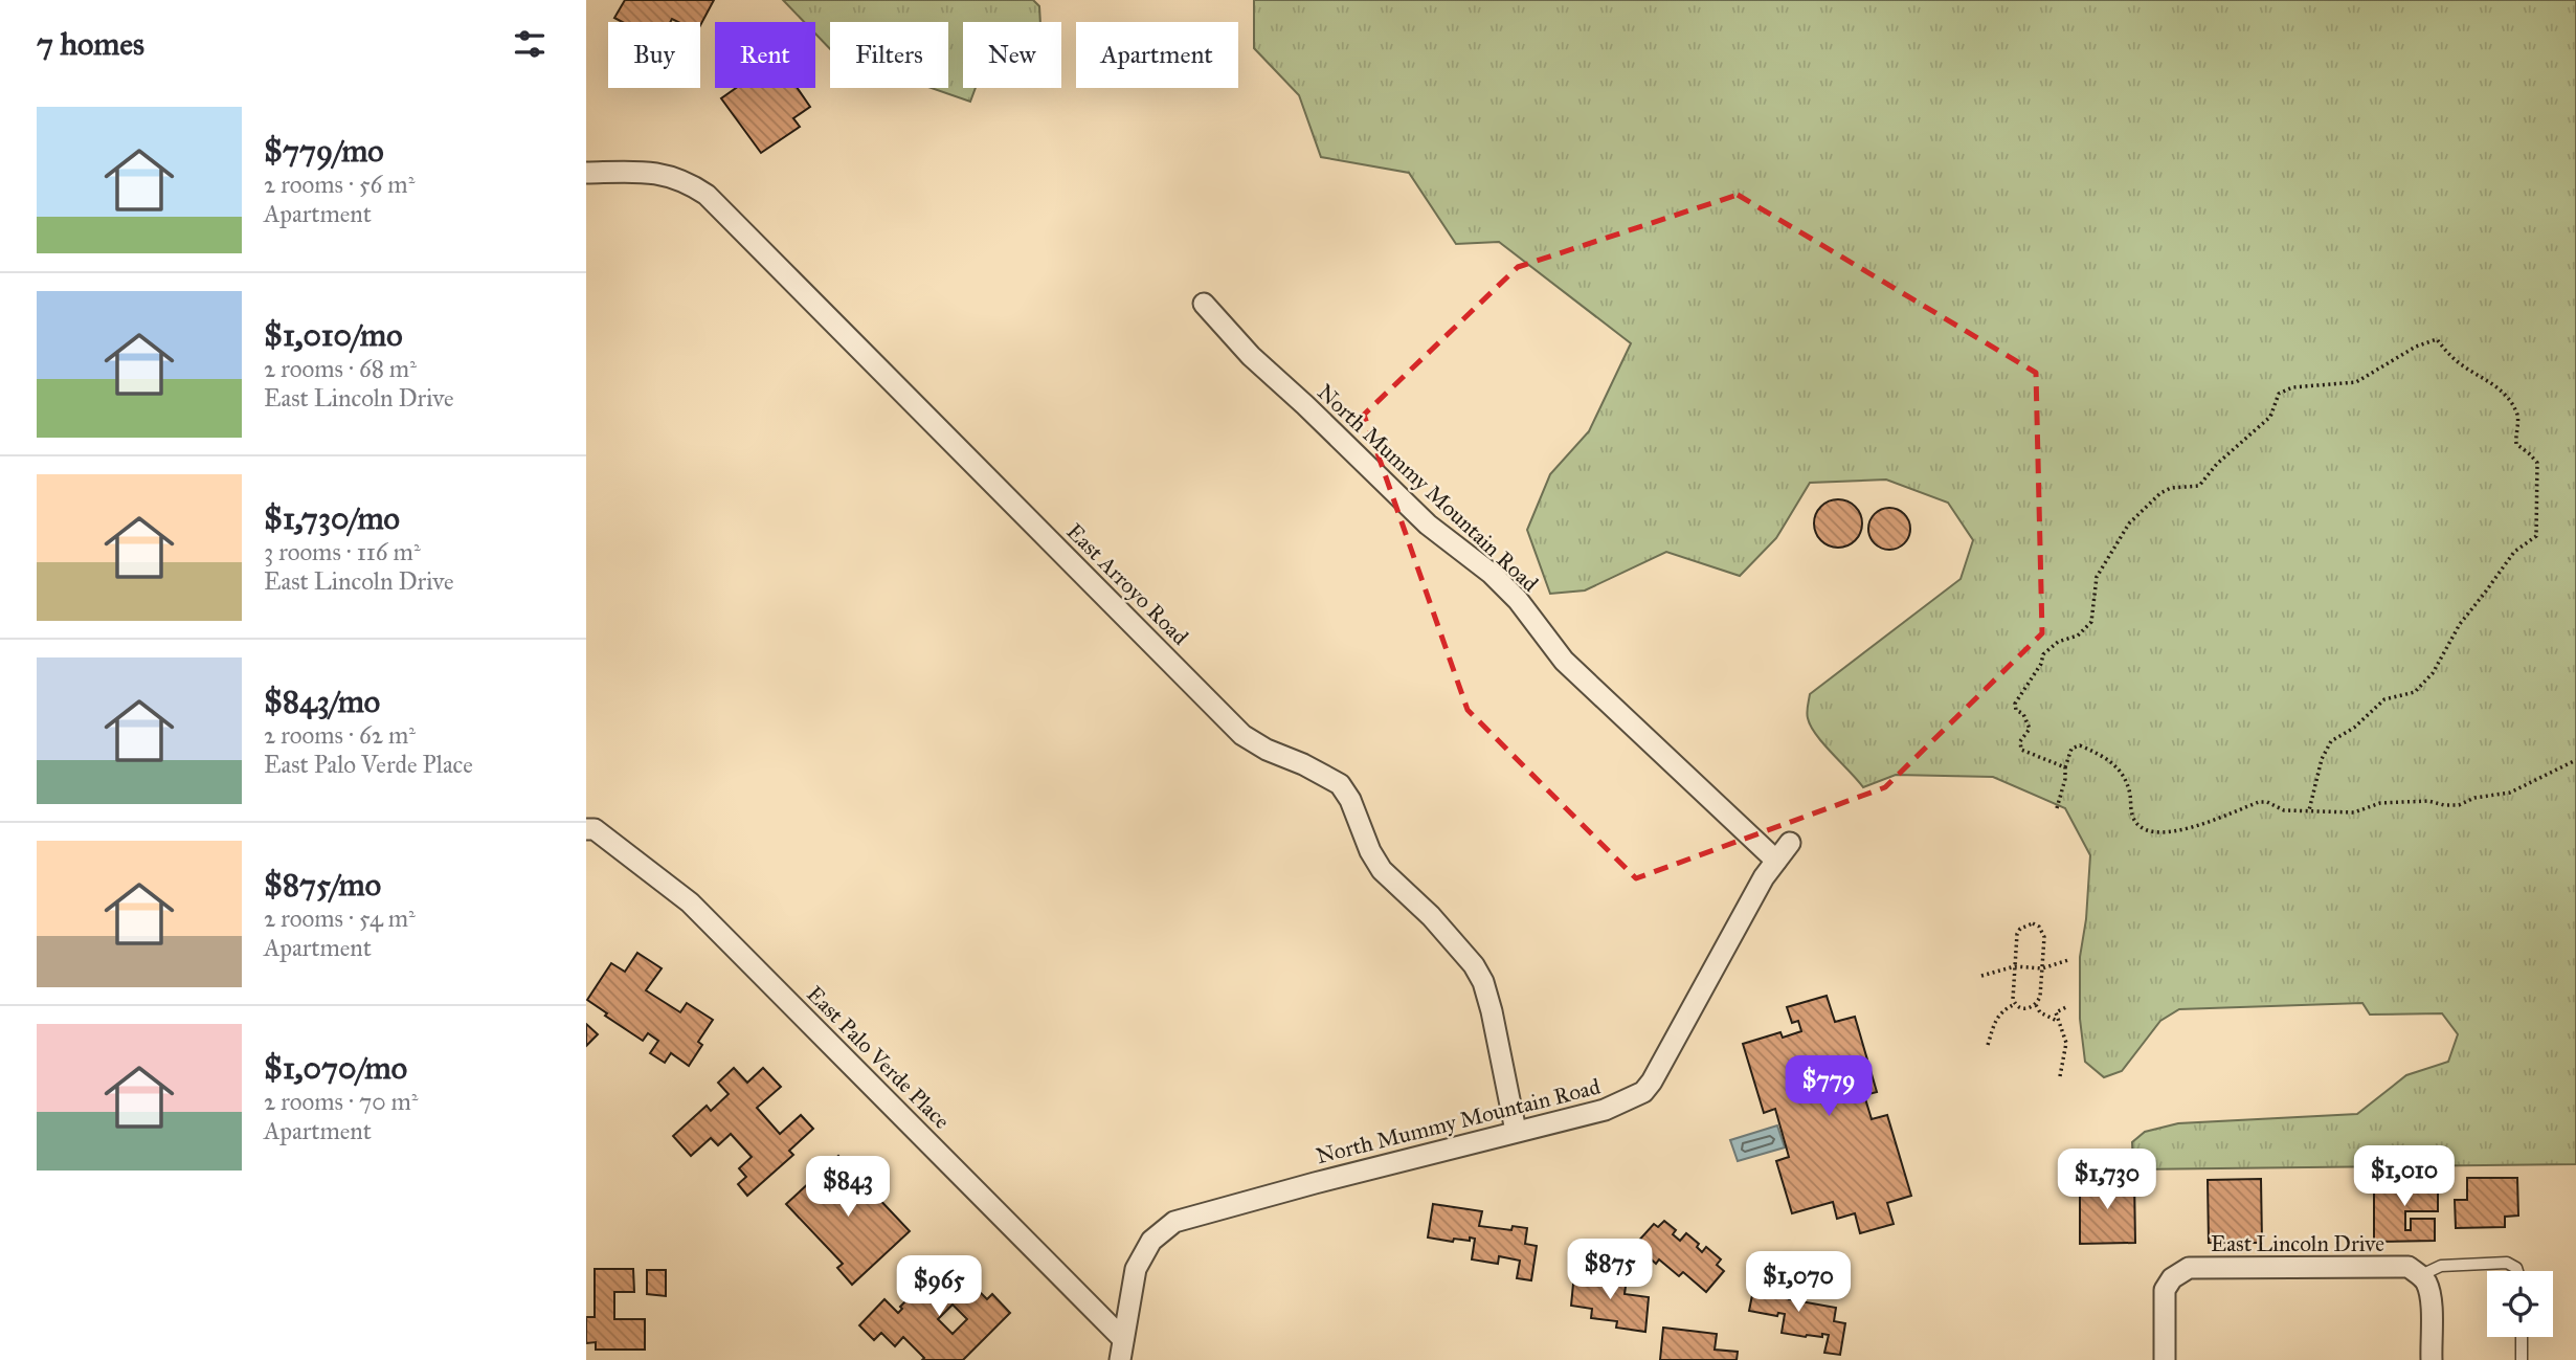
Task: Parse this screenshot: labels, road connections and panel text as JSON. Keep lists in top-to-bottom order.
{
  "streets": {
    "street": [
      "North Mummy Mountain Road",
      "East Arroyo Road",
      "East Palo Verde Place",
      "East Lincoln Drive"
    ]
  },
  "crossings": [
    ["North Mummy Mountain Road", "East Arroyo Road"],
    ["North Mummy Mountain Road", "East Palo Verde Place"]
  ],
  "page": {
    "heading": "7 homes",
    "chip": [
      "Buy",
      "Rent",
      "Filters",
      "New",
      "Apartment"
    ],
    "list": [
      {
        "name": "$779/mo",
        "note": "2 rooms · 56 m² · Apartment"
      },
      {
        "name": "$1,010/mo",
        "note": "2 rooms · 68 m² · East Lincoln Drive"
      },
      {
        "name": "$1,730/mo",
        "note": "3 rooms · 116 m² · East Lincoln Drive"
      },
      {
        "name": "$843/mo",
        "note": "2 rooms · 62 m² · East Palo Verde Place"
      },
      {
        "name": "$875/mo",
        "note": "2 rooms · 54 m² · Apartment"
      },
      {
        "name": "$1,070/mo",
        "note": "2 rooms · 70 m² · Apartment"
      }
    ],
    "price": [
      "$779",
      "$1,010",
      "$1,730",
      "$843",
      "$875",
      "$1,070",
      "$965"
    ]
  }
}
